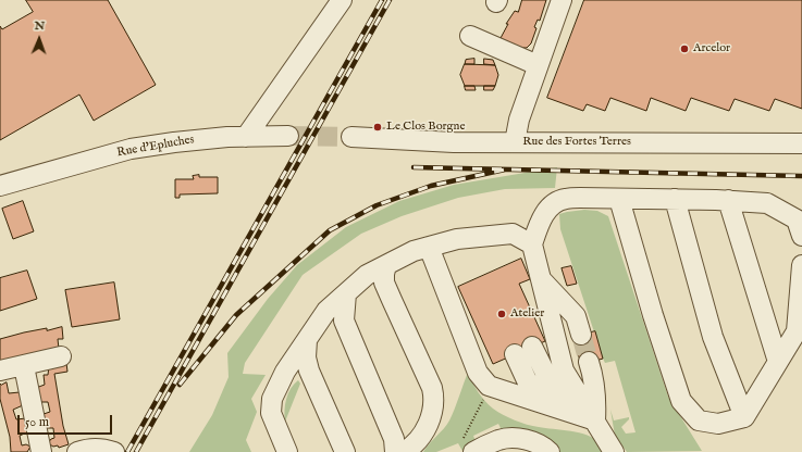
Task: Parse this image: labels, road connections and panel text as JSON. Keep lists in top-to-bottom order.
{
  "streets": {
    "street": ["Rue des Fortes Terres", "Rue d'Epluches"]
  },
  "places": ["Arcelor", "Le Clos Borgne", "Atelier"],
  "scale_bar": "50 m",
  "north": "top"
}
